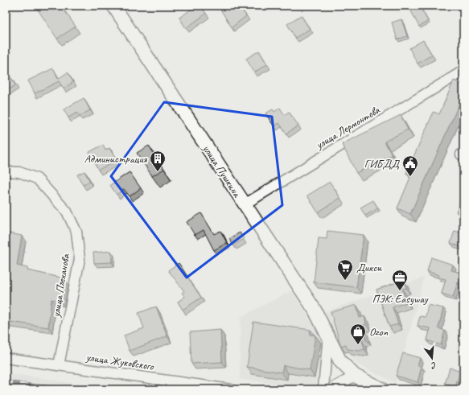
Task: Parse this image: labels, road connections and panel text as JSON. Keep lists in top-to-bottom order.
{
  "streets": {
    "main road": ["улица Пушкина"],
    "street": ["улица Лермонтова", "улица Плеханова", "улица Жуковского"]
  },
  "crossings": [
    ["улица Лермонтова", "улица Пушкина"],
    ["улица Плеханова", "улица Жуковского"]
  ],
  "places": {
    "building": ["Администрация"],
    "public building": ["ГИБДД"],
    "supermarket": ["Дикси"],
    "office": ["ПЭК: Easyway"],
    "shop": ["Ozon"]
  },
  "north": "bottom"
}
